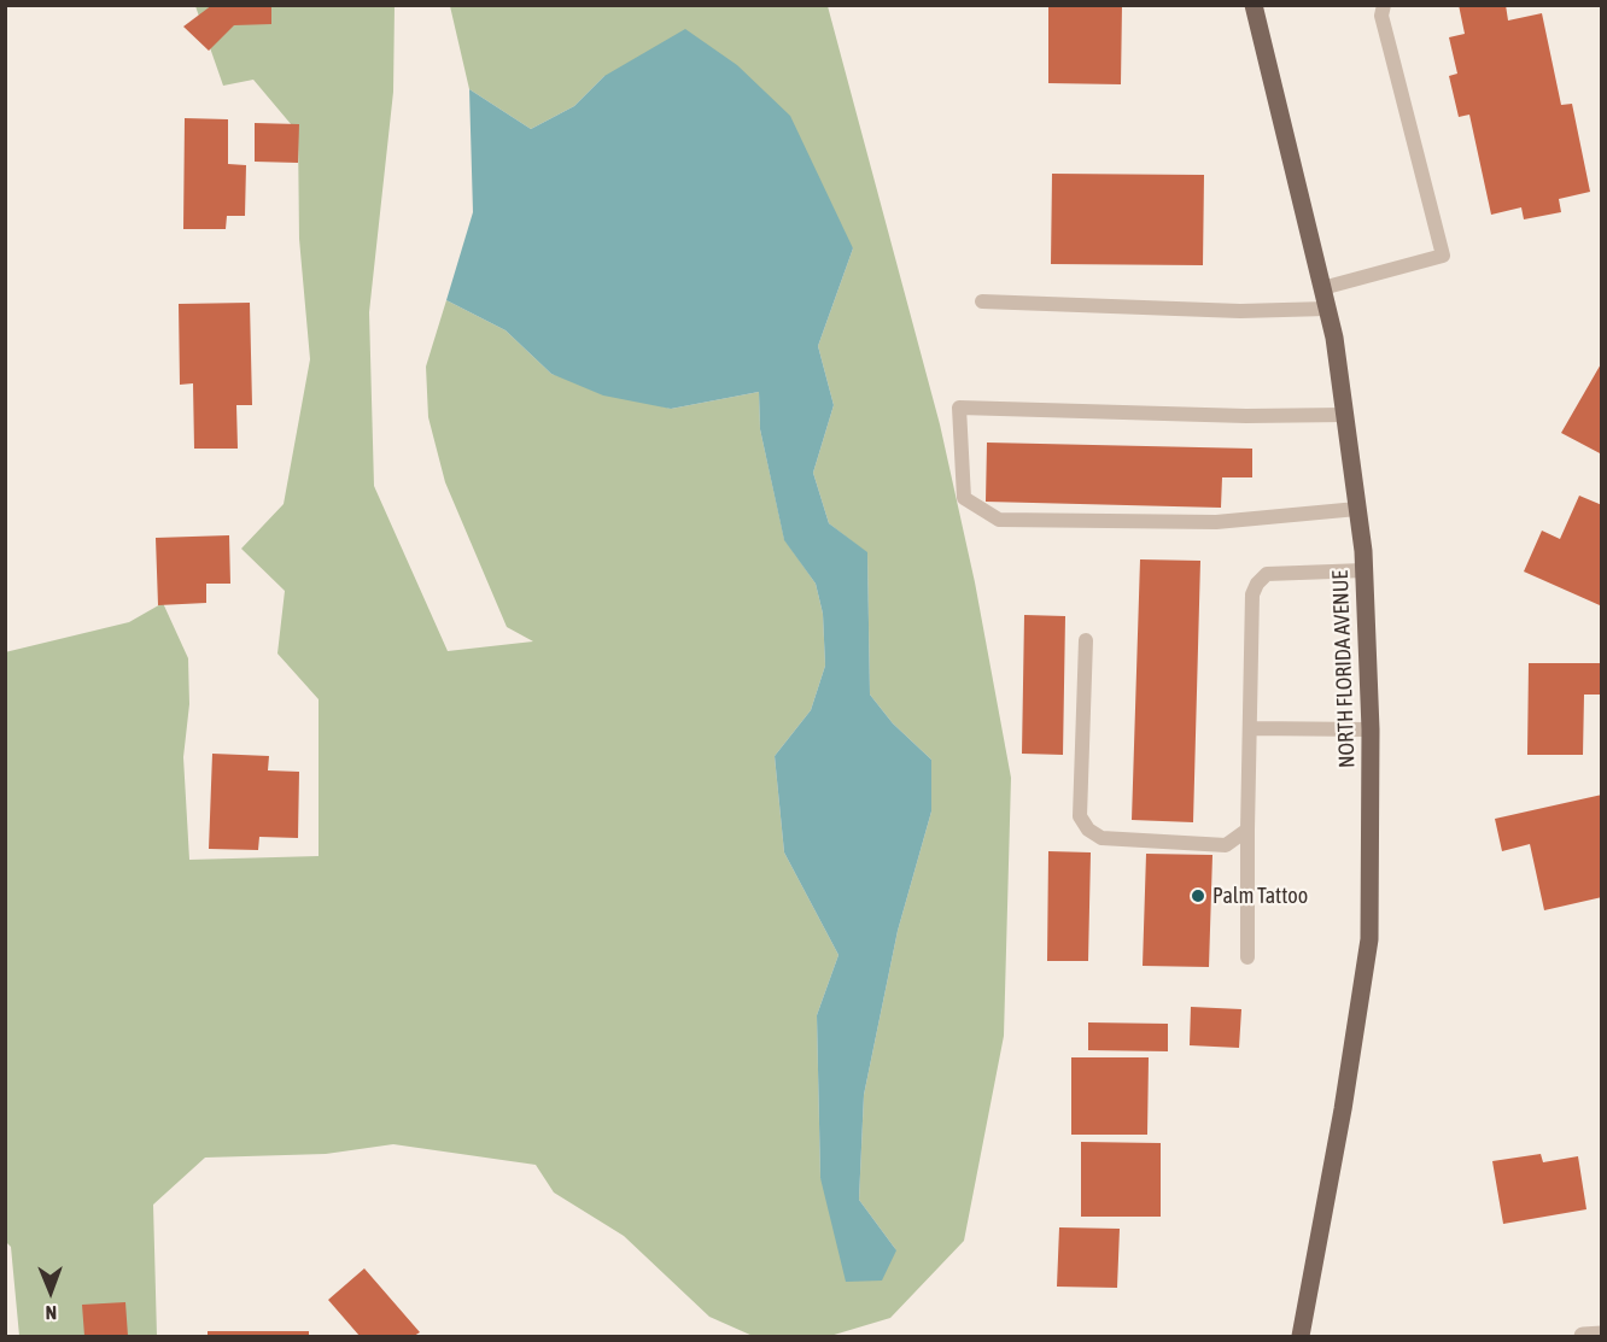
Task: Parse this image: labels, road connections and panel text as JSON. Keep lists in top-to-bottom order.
{
  "streets": {
    "main road": ["NORTH FLORIDA AVENUE"]
  },
  "places": ["Palm Tattoo"],
  "north": "bottom"
}
